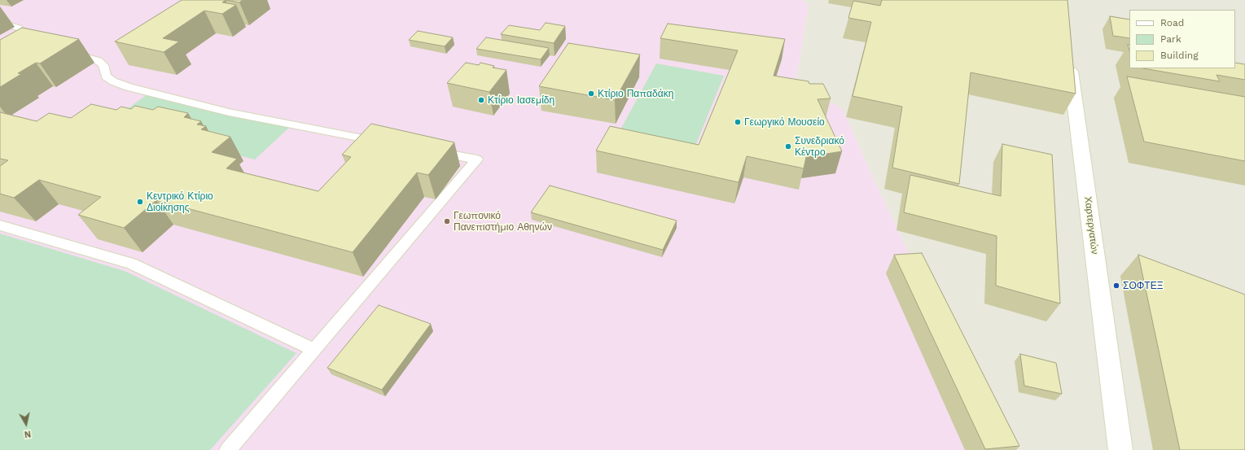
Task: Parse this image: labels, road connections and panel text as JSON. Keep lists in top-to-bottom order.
{
  "streets": {
    "street": ["Χαρτεργατών"]
  },
  "places": [
    "Κτίριο Παπαδάκη",
    "Κτίριο Ιασεμίδη",
    "Γεωργικό Μουσείο",
    "Συνεδριακό Κέντρο",
    "Κεντρικό Κτίριο Διοίκησης",
    "Γεωπονικό Πανεπιστήμιο Αθηνών",
    "ΣΟΦΤΕΞ"
  ],
  "legend": ["Road", "Park", "Building"],
  "north": "bottom"
}
